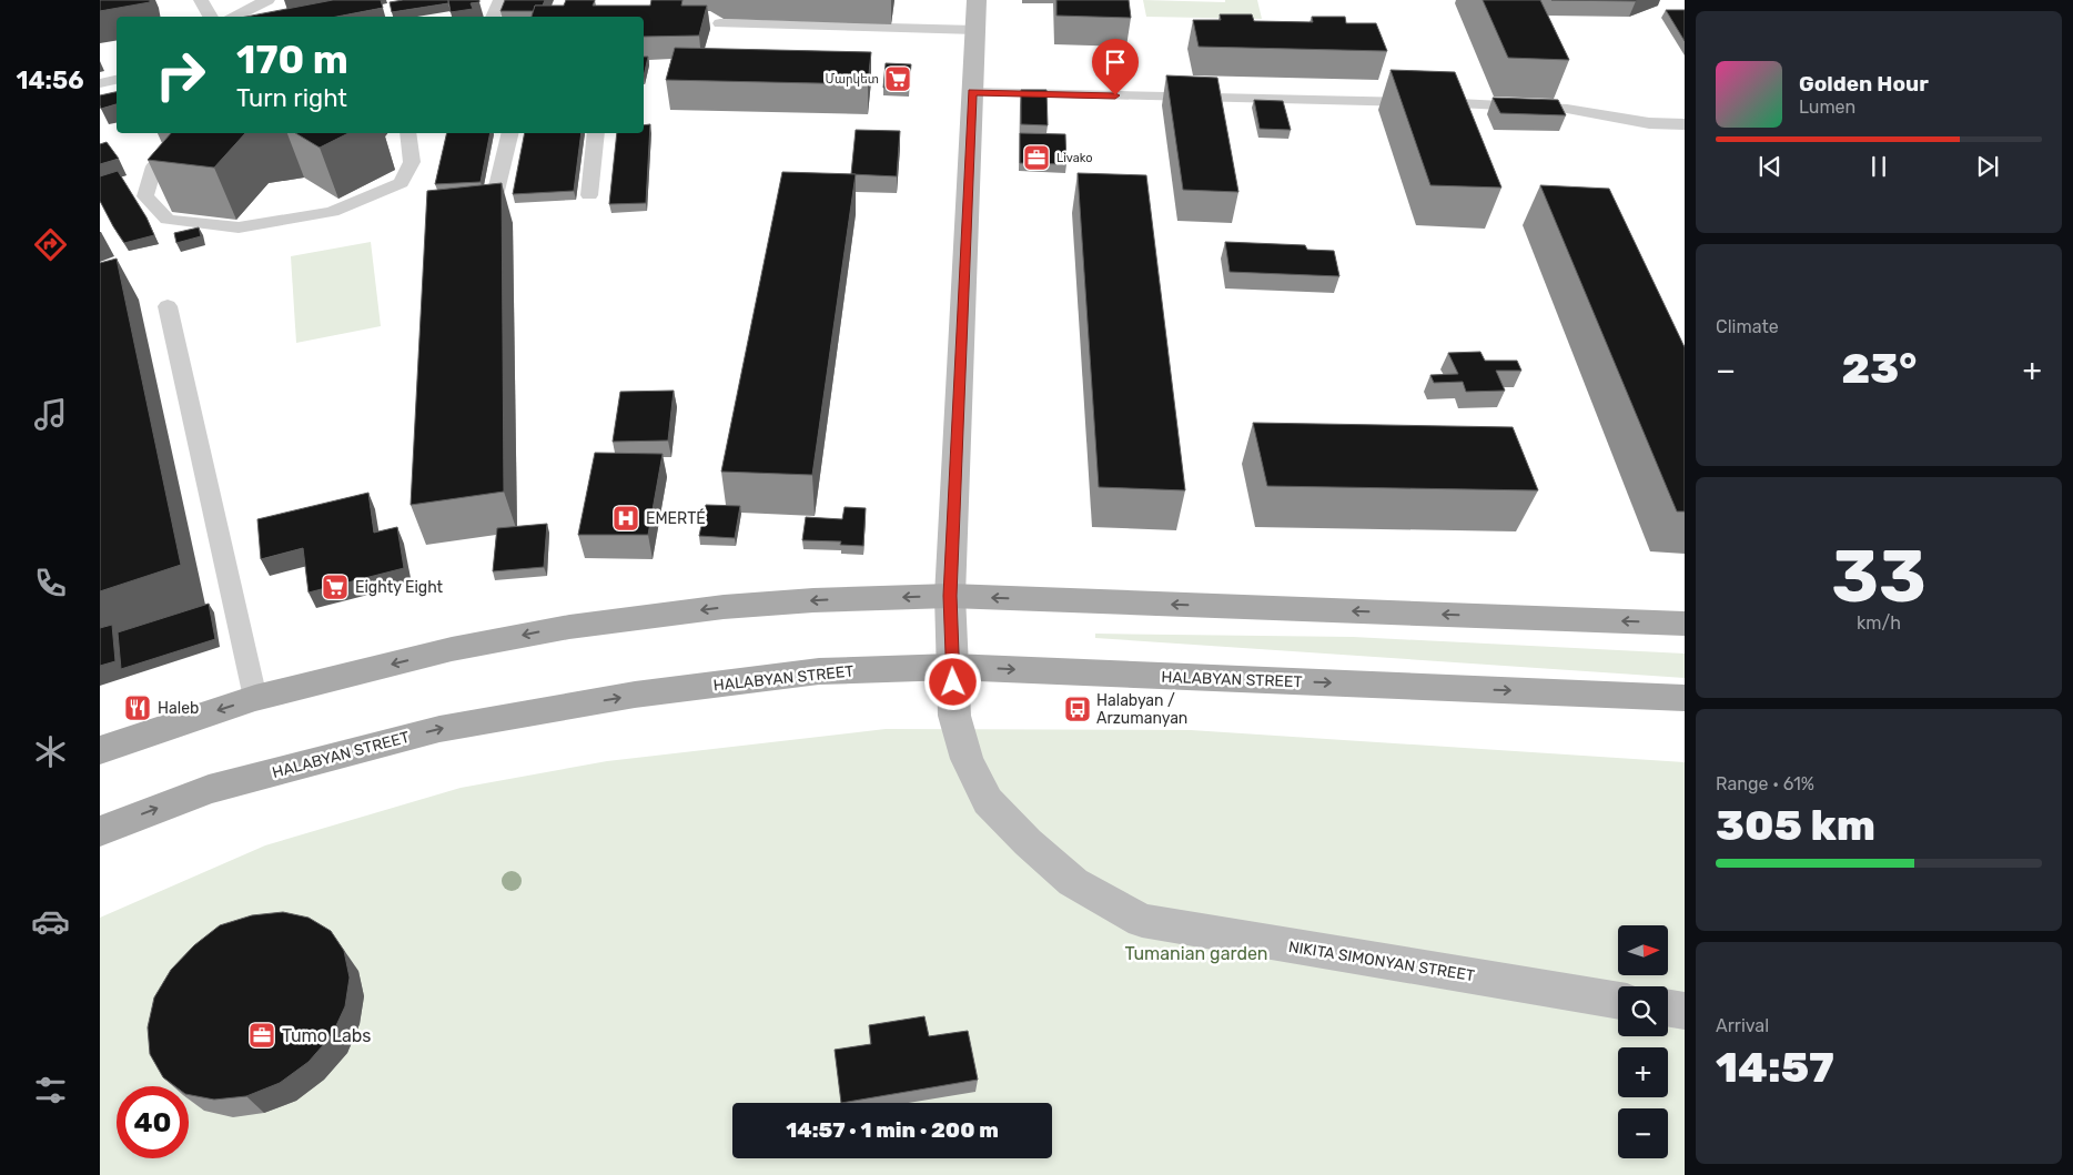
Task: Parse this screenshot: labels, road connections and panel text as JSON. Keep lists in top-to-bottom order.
{
  "streets": {
    "main road": ["HALABYAN STREET", "NIKITA SIMONYAN STREET"]
  },
  "crossings": [
    ["HALABYAN STREET", "NIKITA SIMONYAN STREET"]
  ],
  "parks": ["Tumanian garden"],
  "places": {
    "supermarket": ["Մարկետ", "Eighty Eight"],
    "office": ["Livako", "Tumo Labs"],
    "hospital": ["EMERTÉ"],
    "restaurant": ["Haleb"],
    "bus stop": ["Halabyan / Arzumanyan"]
  },
  "north": "right",
  "page": {
    "tabs": "14:56",
    "turn": ["170 m", "Turn right"],
    "song": ["Golden Hour", "Lumen"],
    "tile": [
      "Climate",
      ["33", "km/h"],
      ["Range · 61%", "305 km"],
      ["Arrival", "14:57"]
    ],
    "heat": ["−", "23°", "+"],
    "map_buttons": ["+", "−"],
    "limit": "40",
    "trip": "14:57 · 1 min · 200 m"
  }
}
